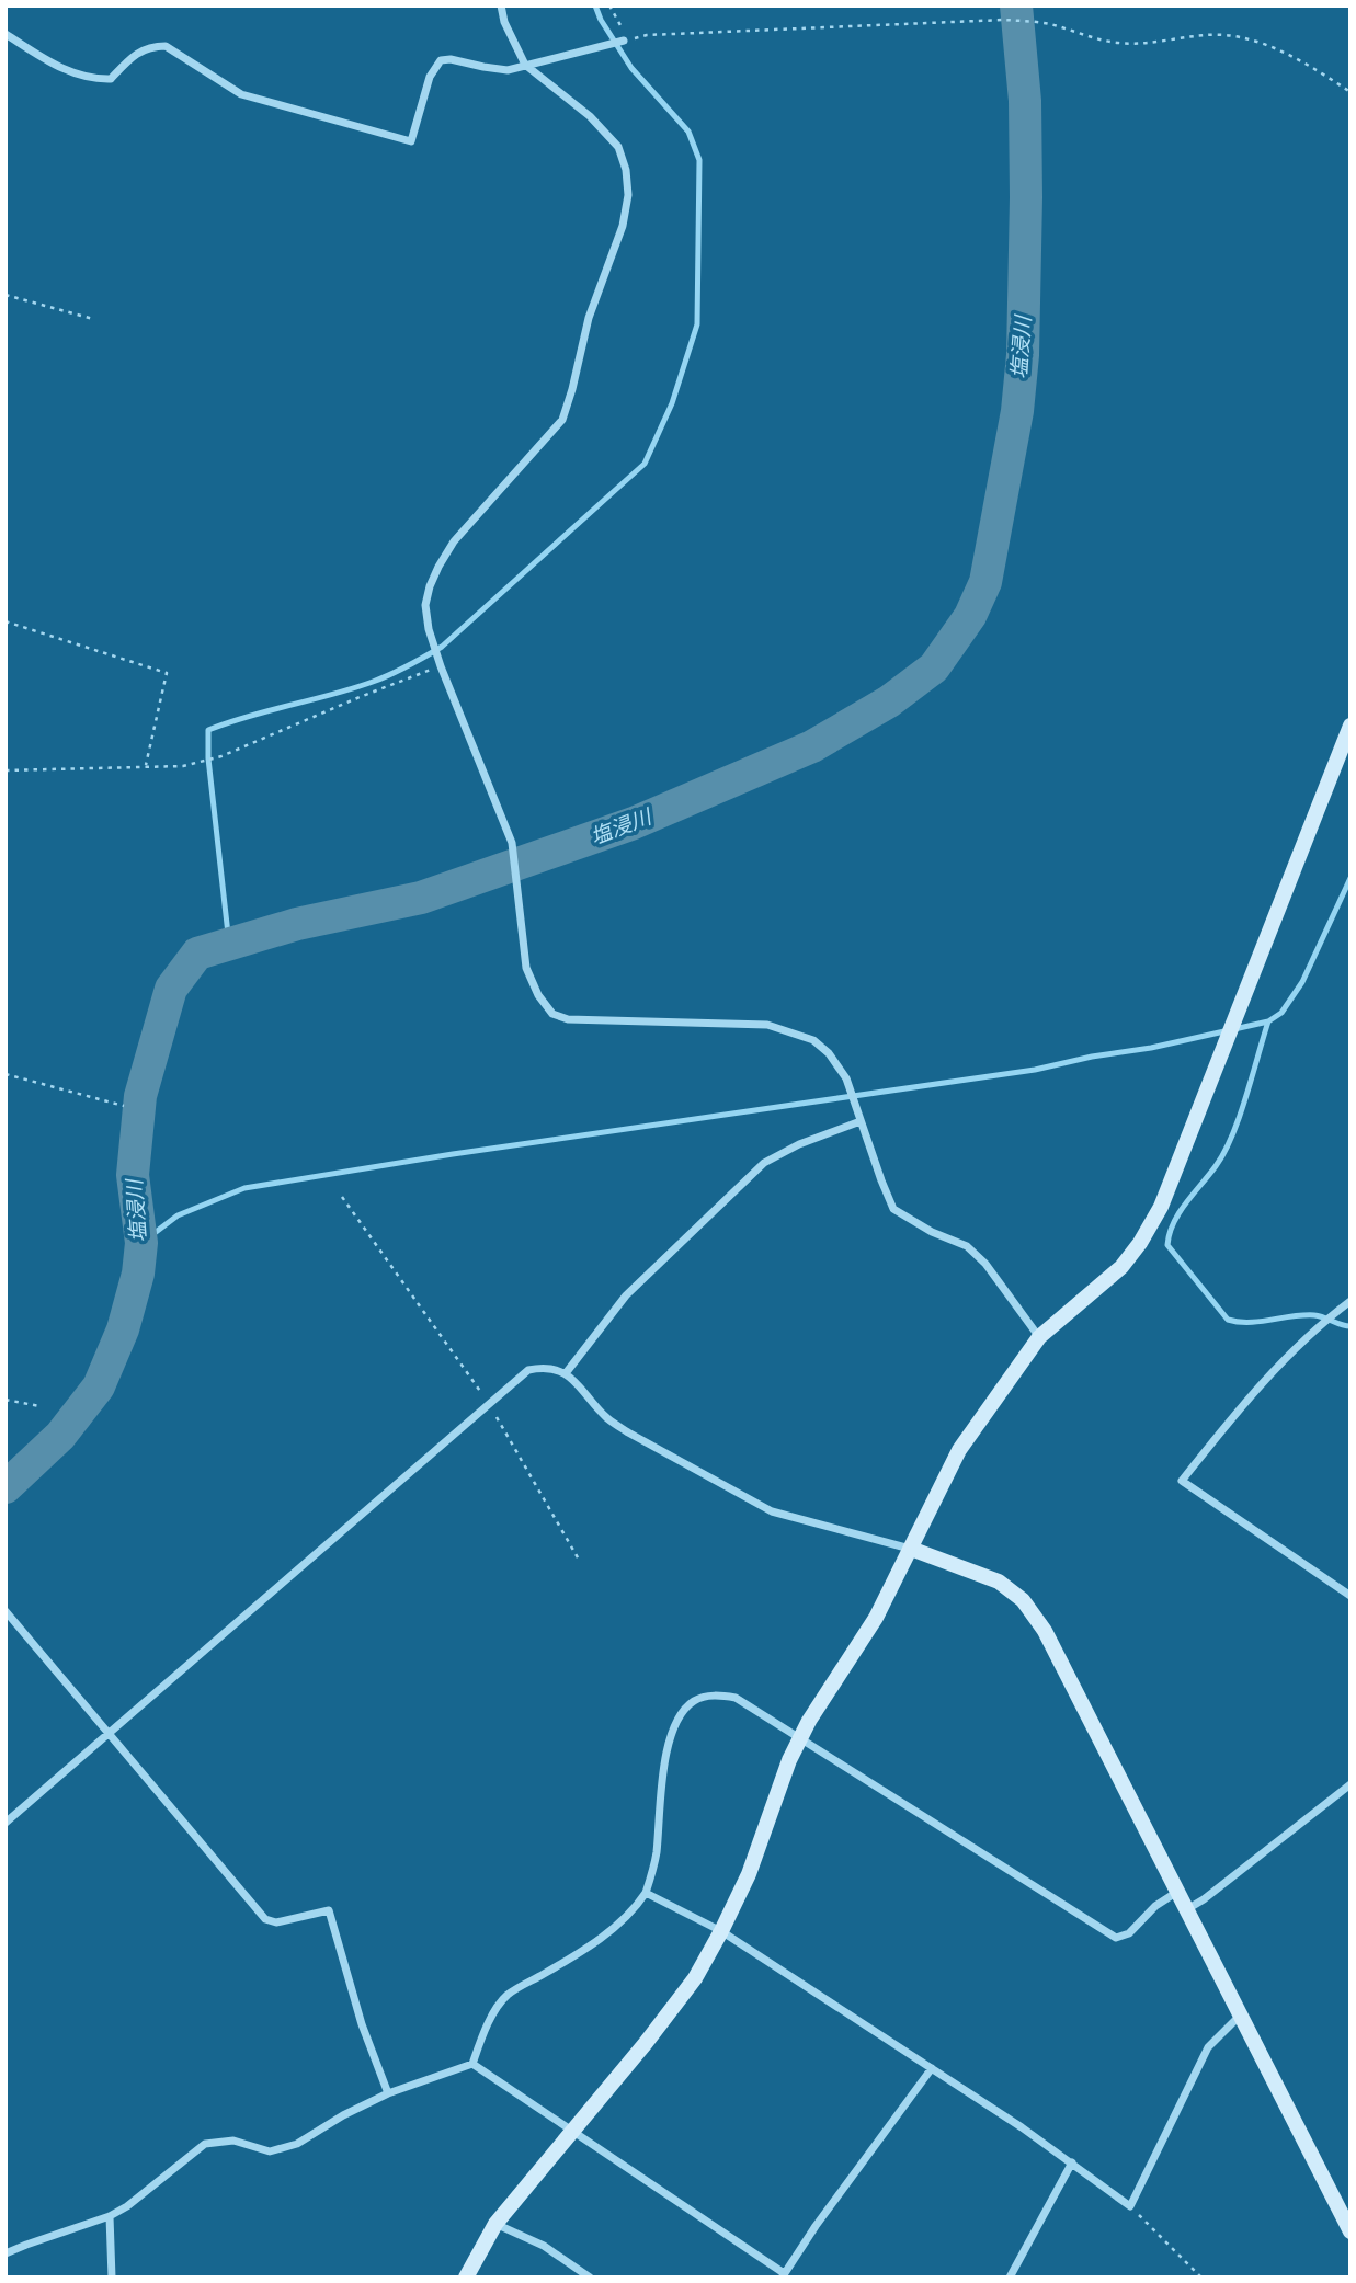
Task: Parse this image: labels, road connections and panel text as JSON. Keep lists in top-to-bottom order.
{
  "water": ["塩浸川"]
}
